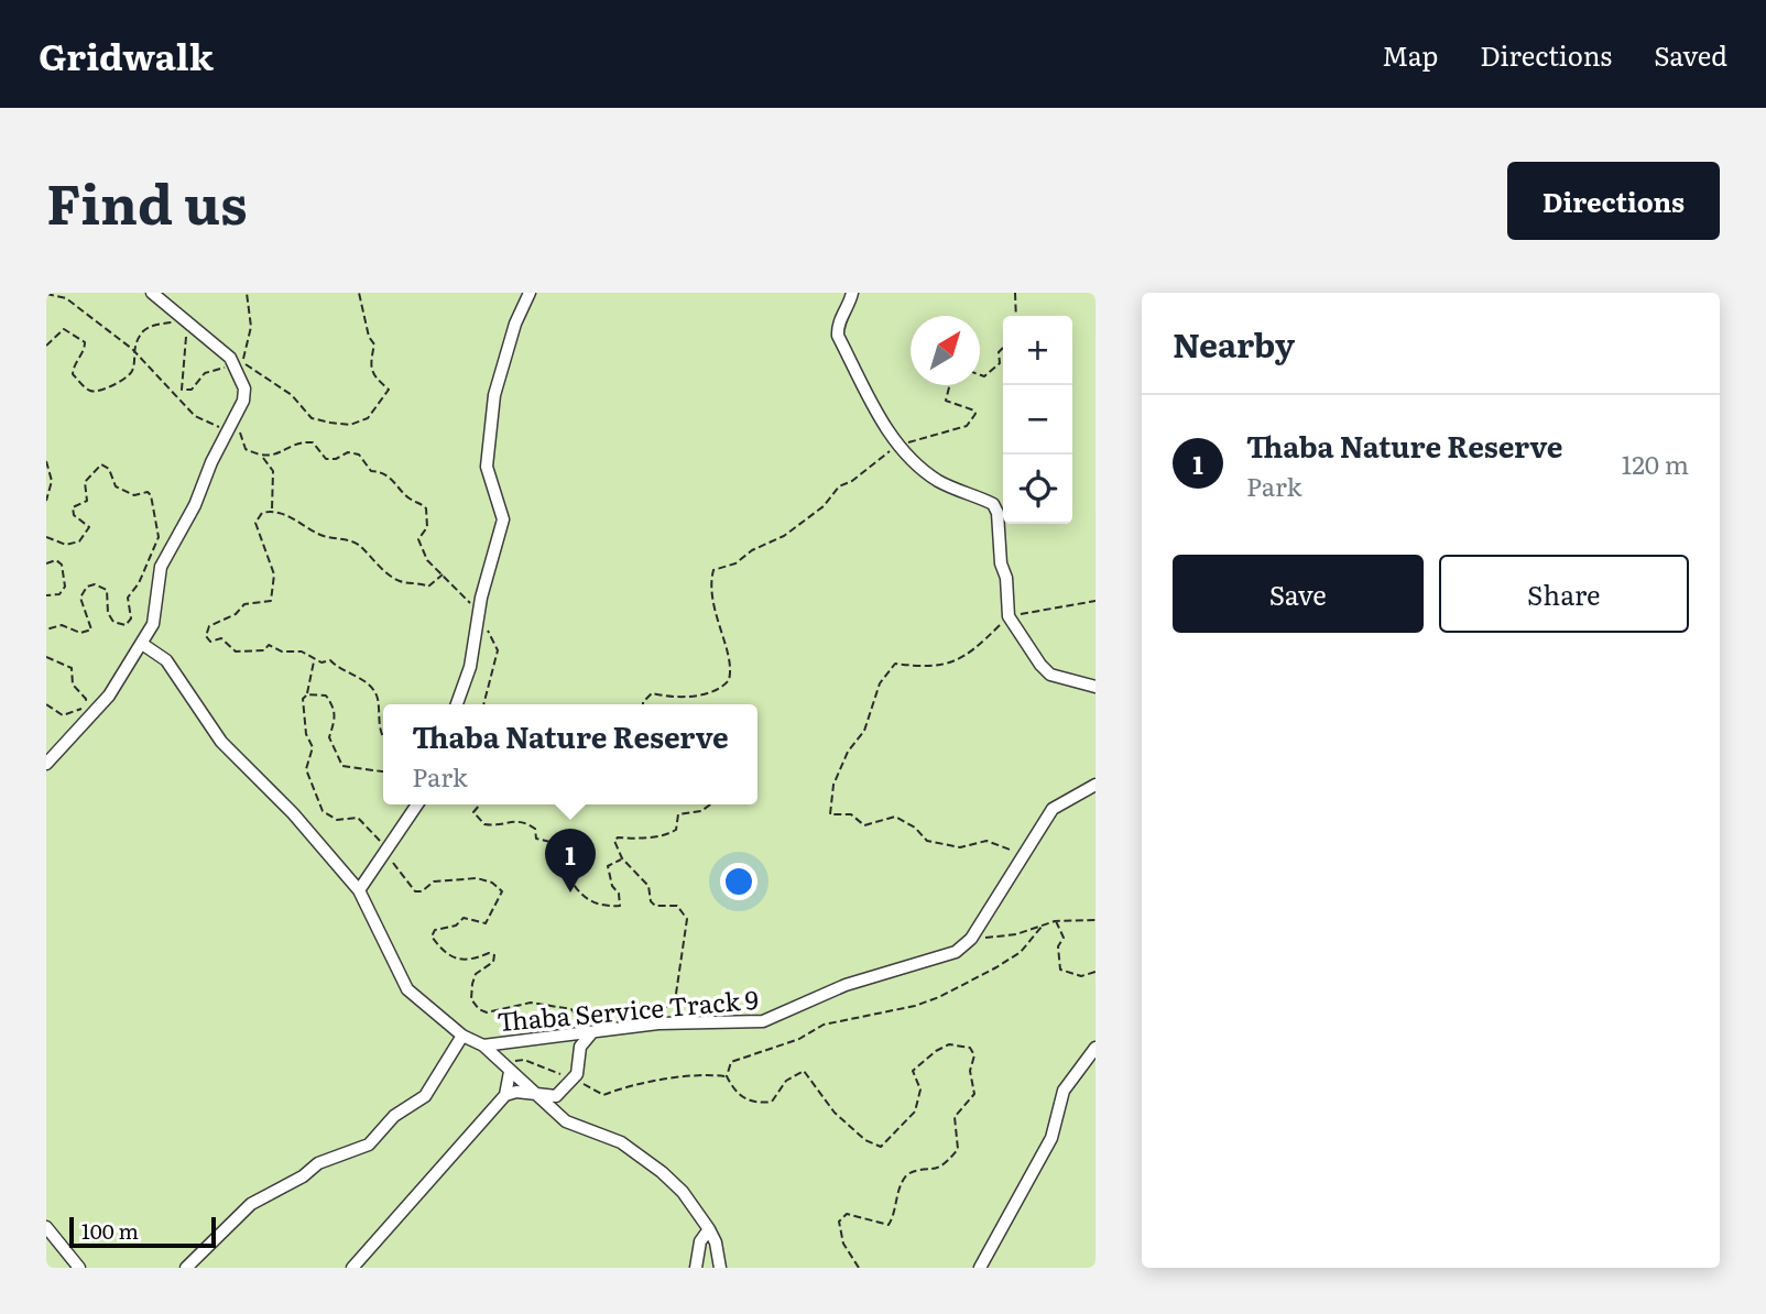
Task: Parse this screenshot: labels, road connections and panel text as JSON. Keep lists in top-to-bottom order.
{
  "streets": {
    "street": ["Thaba Service Track 9"]
  },
  "scale_bar": "100 m",
  "north": "top right",
  "page": {
    "header": "Gridwalk",
    "nav": ["Map", "Directions", "Saved"],
    "title": "Find us",
    "buttons": [
      "Directions",
      ["Save", "Share"]
    ],
    "heading": "Nearby",
    "map_buttons": ["+", "−"],
    "list": [
      {
        "mark": "1",
        "name": "Thaba Nature Reserve",
        "note": "Park",
        "value": "120 m"
      }
    ],
    "popup": ["Thaba Nature Reserve", "Park"],
    "pins": "1",
    "scale": "100 m"
  }
}
